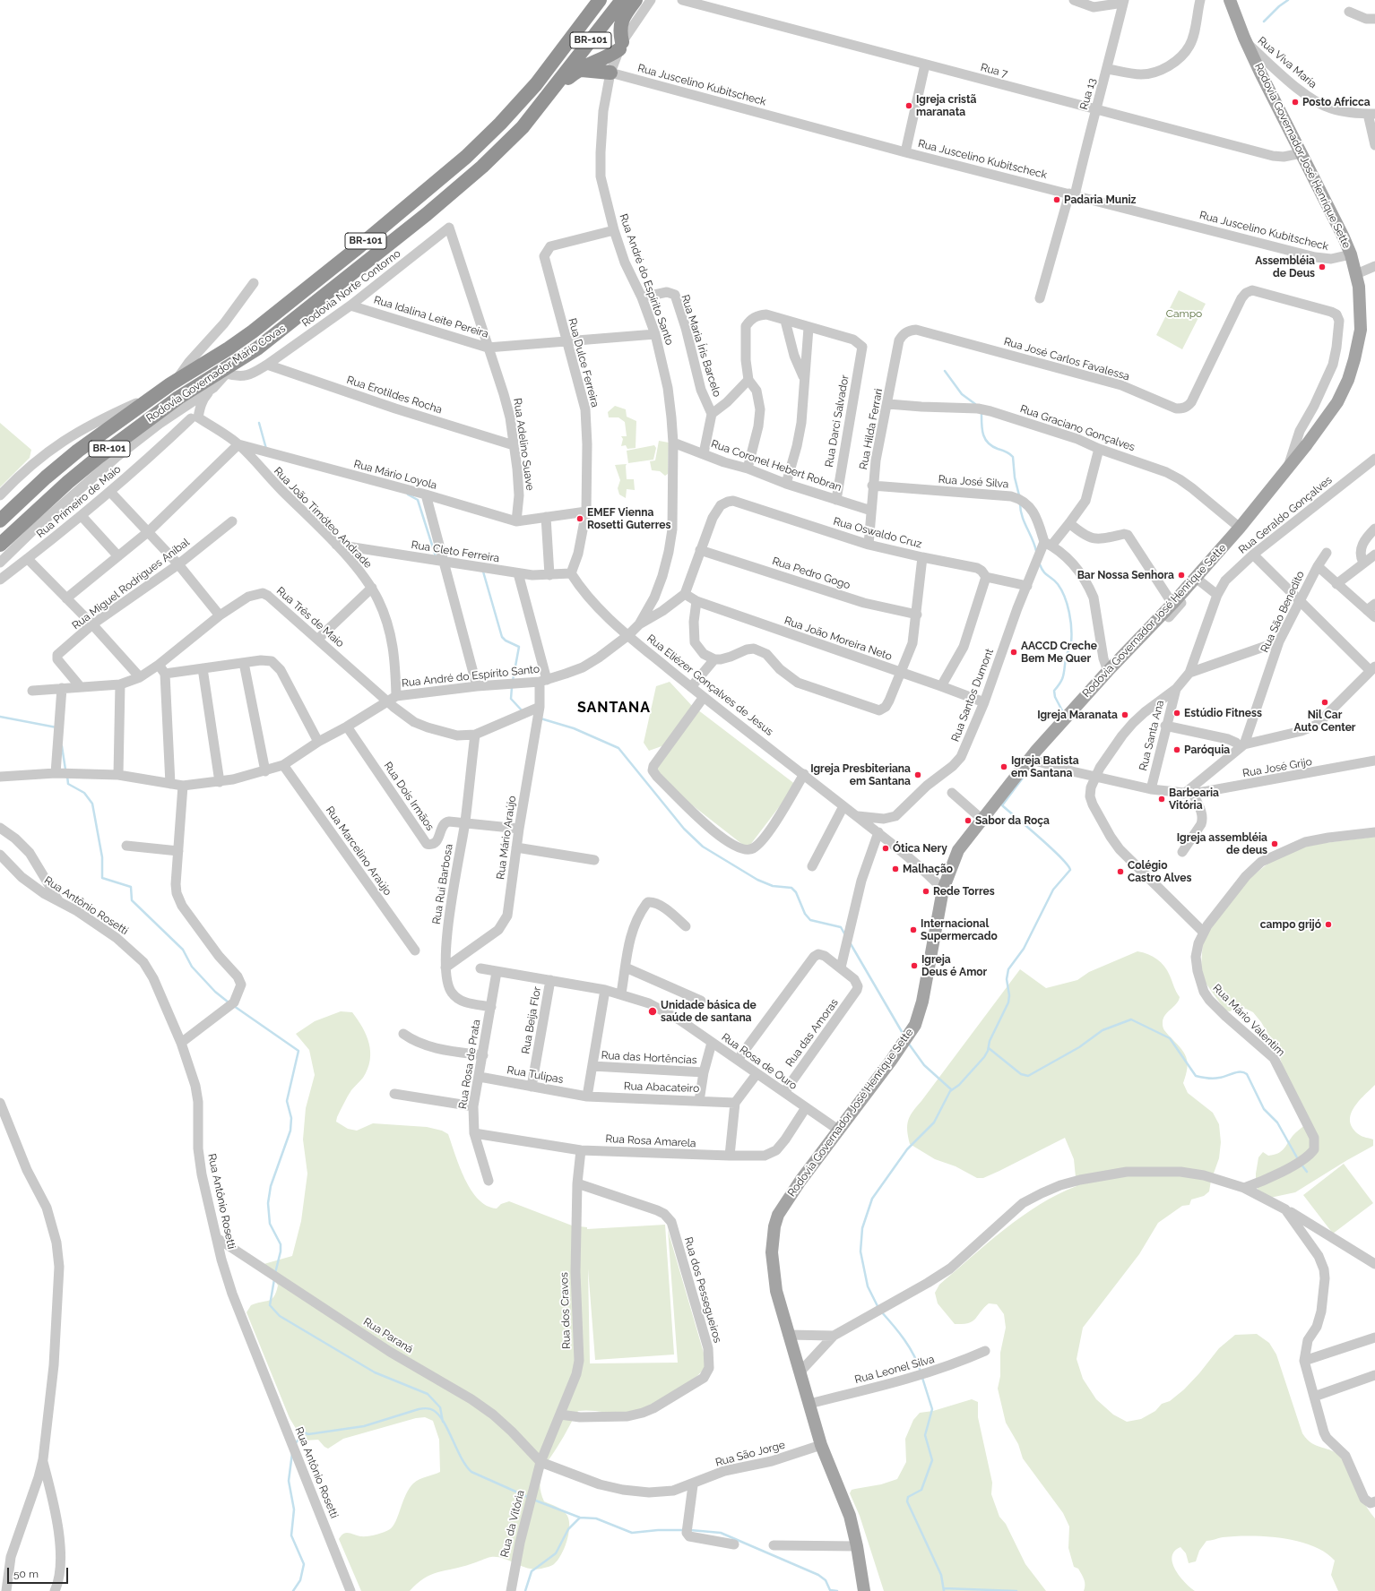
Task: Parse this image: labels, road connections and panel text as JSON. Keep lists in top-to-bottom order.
{
  "streets": {
    "highway": ["BR-101", "Rodovia Governador Mário Covas"],
    "main road": ["Rodovia Governador José Henrique Sette"],
    "street": [
      "Rua Viva Maria",
      "Rua 7",
      "Rua Juscelino Kubitscheck",
      "Rua 13",
      "Rua André do Espírito Santo",
      "Rodovia Norte Contorno",
      "Rua Idalina Leite Pereira",
      "Rua Maria Íris Barcelo",
      "Rua José Carlos Favalessa",
      "Rua Dulce Ferreira",
      "Rua Erotildes Rocha",
      "Rua Darci Salvador",
      "Rua Graciano Gonçalves",
      "Rua Hilda Ferrari",
      "Rua Adelino Suave",
      "Rua Coronel Hebert Robran",
      "Rua Mário Loyola",
      "Rua José Silva",
      "Rua Primeiro de Maio",
      "Rua Geraldo Gonçalves",
      "Rua João Timóteo Andrade",
      "Rua Oswaldo Cruz",
      "Rua Cleto Ferreira",
      "Rua Pedro Gogo",
      "Rua Miguel Rodrigues Aníbal",
      "Rua São Benedito",
      "Rua Três de Maio",
      "Rua João Moreira Neto",
      "Rua Eliézer Gonçalves de Jesus",
      "Rua Santos Dumont",
      "Rua Santa Ana",
      "Rua José Grijo",
      "Rua Dois Irmãos",
      "Rua Mário Araújo",
      "Rua Marcelino Araújo",
      "Rua Rui Barbosa",
      "Rua Antônio Rosetti",
      "Rua Beija Flor",
      "Rua Mário Valentim",
      "Rua das Amoras",
      "Rua das Hortências",
      "Rua Rosa de Ouro",
      "Rua Rosa de Prata",
      "Rua Tulipas",
      "Rua Abacateiro",
      "Rua Rosa Amarela",
      "Rua dos Pessegueiros",
      "Rua dos Cravos",
      "Rua Paraná",
      "Rua Leonel Silva",
      "Rua São Jorge",
      "Rua da Vitória"
    ]
  },
  "crossings": [
    ["Rua Viva Maria", "Rodovia Governador José Henrique Sette"],
    ["Rua 7", "Rua 13"],
    ["Rua 7", "Rodovia Governador José Henrique Sette"],
    ["Rua Juscelino Kubitscheck", "Rua 13"],
    ["Rua Juscelino Kubitscheck", "Rodovia Governador José Henrique Sette"],
    ["Rua Juscelino Kubitscheck", "Rua André do Espírito Santo"],
    ["Rodovia Governador José Henrique Sette", "Rua José Carlos Favalessa"],
    ["Rodovia Governador José Henrique Sette", "Rua Graciano Gonçalves"],
    ["Rodovia Governador José Henrique Sette", "Rua Eliézer Gonçalves de Jesus"],
    ["Rodovia Governador José Henrique Sette", "Rua José Grijo"],
    ["Rodovia Governador José Henrique Sette", "Rua Rosa de Ouro"],
    ["Rodovia Governador José Henrique Sette", "Rua Leonel Silva"],
    ["Rodovia Governador José Henrique Sette", "Rua São Jorge"],
    ["Rua André do Espírito Santo", "Rua Idalina Leite Pereira"],
    ["Rua André do Espírito Santo", "Rua Maria Íris Barcelo"],
    ["Rua André do Espírito Santo", "Rua Dulce Ferreira"],
    ["Rua André do Espírito Santo", "Rua Coronel Hebert Robran"],
    ["Rua André do Espírito Santo", "Rua João Timóteo Andrade"],
    ["Rua André do Espírito Santo", "Rua Três de Maio"],
    ["Rua André do Espírito Santo", "Rua Eliézer Gonçalves de Jesus"],
    ["Rua André do Espírito Santo", "Rua Dois Irmãos"],
    ["Rua André do Espírito Santo", "Rua Mário Araújo"],
    ["Rua André do Espírito Santo", "Rua Marcelino Araújo"],
    ["Rodovia Norte Contorno", "Rua Idalina Leite Pereira"],
    ["Rodovia Norte Contorno", "Rua Erotildes Rocha"],
    ["Rodovia Norte Contorno", "Rua Adelino Suave"],
    ["Rua Idalina Leite Pereira", "Rua Dulce Ferreira"],
    ["Rua Idalina Leite Pereira", "Rua Adelino Suave"],
    ["Rua José Carlos Favalessa", "Rua Hilda Ferrari"],
    ["Rua Dulce Ferreira", "Rua Mário Loyola"],
    ["Rua Dulce Ferreira", "Rua Cleto Ferreira"],
    ["Rua Dulce Ferreira", "Rua Eliézer Gonçalves de Jesus"],
    ["Rua Erotildes Rocha", "Rua Adelino Suave"],
    ["Rua Darci Salvador", "Rua Coronel Hebert Robran"],
    ["Rua Graciano Gonçalves", "Rua Hilda Ferrari"],
    ["Rua Graciano Gonçalves", "Rua Santos Dumont"],
    ["Rua Hilda Ferrari", "Rua Coronel Hebert Robran"],
    ["Rua Hilda Ferrari", "Rua José Silva"],
    ["Rua Hilda Ferrari", "Rua Oswaldo Cruz"],
    ["Rua Adelino Suave", "Rua Mário Loyola"],
    ["Rua Mário Loyola", "Rua João Timóteo Andrade"],
    ["Rua José Silva", "Rua Santos Dumont"],
    ["Rua Geraldo Gonçalves", "Rua Santa Ana"],
    ["Rua João Timóteo Andrade", "Rua Cleto Ferreira"],
    ["Rua João Timóteo Andrade", "Rua Três de Maio"],
    ["Rua Oswaldo Cruz", "Rua Pedro Gogo"],
    ["Rua Oswaldo Cruz", "Rua Santos Dumont"],
    ["Rua Cleto Ferreira", "Rua Eliézer Gonçalves de Jesus"],
    ["Rua Cleto Ferreira", "Rua Mário Araújo"],
    ["Rua Miguel Rodrigues Aníbal", "Rua Três de Maio"],
    ["Rua Três de Maio", "Rua Rui Barbosa"],
    ["Rua João Moreira Neto", "Rua Santos Dumont"],
    ["Rua Eliézer Gonçalves de Jesus", "Rua Santos Dumont"],
    ["Rua Santa Ana", "Rua José Grijo"],
    ["Rua Dois Irmãos", "Rua Mário Araújo"],
    ["Rua Dois Irmãos", "Rua Rui Barbosa"],
    ["Rua Mário Araújo", "Rua Rui Barbosa"],
    ["Rua Rui Barbosa", "Rua Rosa de Prata"],
    ["Rua Antônio Rosetti", "Rua Paraná"],
    ["Rua Beija Flor", "Rua Rosa de Ouro"],
    ["Rua Beija Flor", "Rua Tulipas"],
    ["Rua das Amoras", "Rua Rosa de Ouro"],
    ["Rua Rosa de Ouro", "Rua Rosa de Prata"],
    ["Rua Rosa de Ouro", "Rua Rosa Amarela"],
    ["Rua Rosa de Prata", "Rua Tulipas"],
    ["Rua Rosa de Prata", "Rua Rosa Amarela"],
    ["Rua Tulipas", "Rua Abacateiro"],
    ["Rua Rosa Amarela", "Rua dos Cravos"],
    ["Rua dos Pessegueiros", "Rua dos Cravos"],
    ["Rua dos Cravos", "Rua Paraná"],
    ["Rua dos Cravos", "Rua São Jorge"],
    ["Rua dos Cravos", "Rua da Vitória"],
    ["Rua Paraná", "Rua São Jorge"],
    ["Rua Paraná", "Rua da Vitória"],
    ["Rua São Jorge", "Rua da Vitória"]
  ],
  "districts": ["SANTANA"],
  "parks": ["Campo"],
  "places": [
    "Posto Africca",
    "Igreja cristã maranata",
    "Padaria Muniz",
    "Assembléia de Deus",
    "EMEF Vienna Rosetti Guterres",
    "Bar Nossa Senhora",
    "AACCD Creche Bem Me Quer",
    "Nil Car Auto Center",
    "Estúdio Fitness",
    "Igreja Maranata",
    "Paróquia",
    "Igreja Batista em Santana",
    "Igreja Presbiteriana em Santana",
    "Barbearia Vitória",
    "Sabor da Roça",
    "Igreja assembléia de deus",
    "Ótica Nery",
    "Malhação",
    "Colégio Castro Alves",
    "Rede Torres",
    "campo grijó",
    "Internacional Supermercado",
    "Igreja Deus é Amor",
    "Unidade básica de saúde de santana"
  ],
  "scale_bar": "50 m"
}
